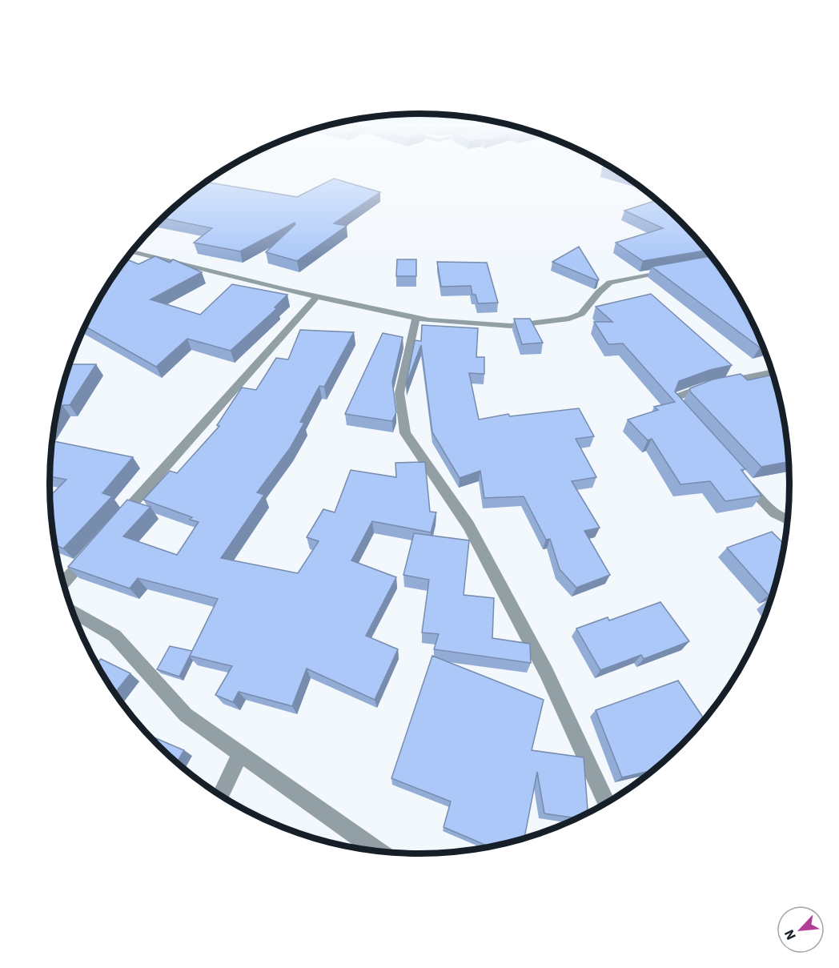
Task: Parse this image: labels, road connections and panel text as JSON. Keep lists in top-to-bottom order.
{
  "north": "bottom left"
}
